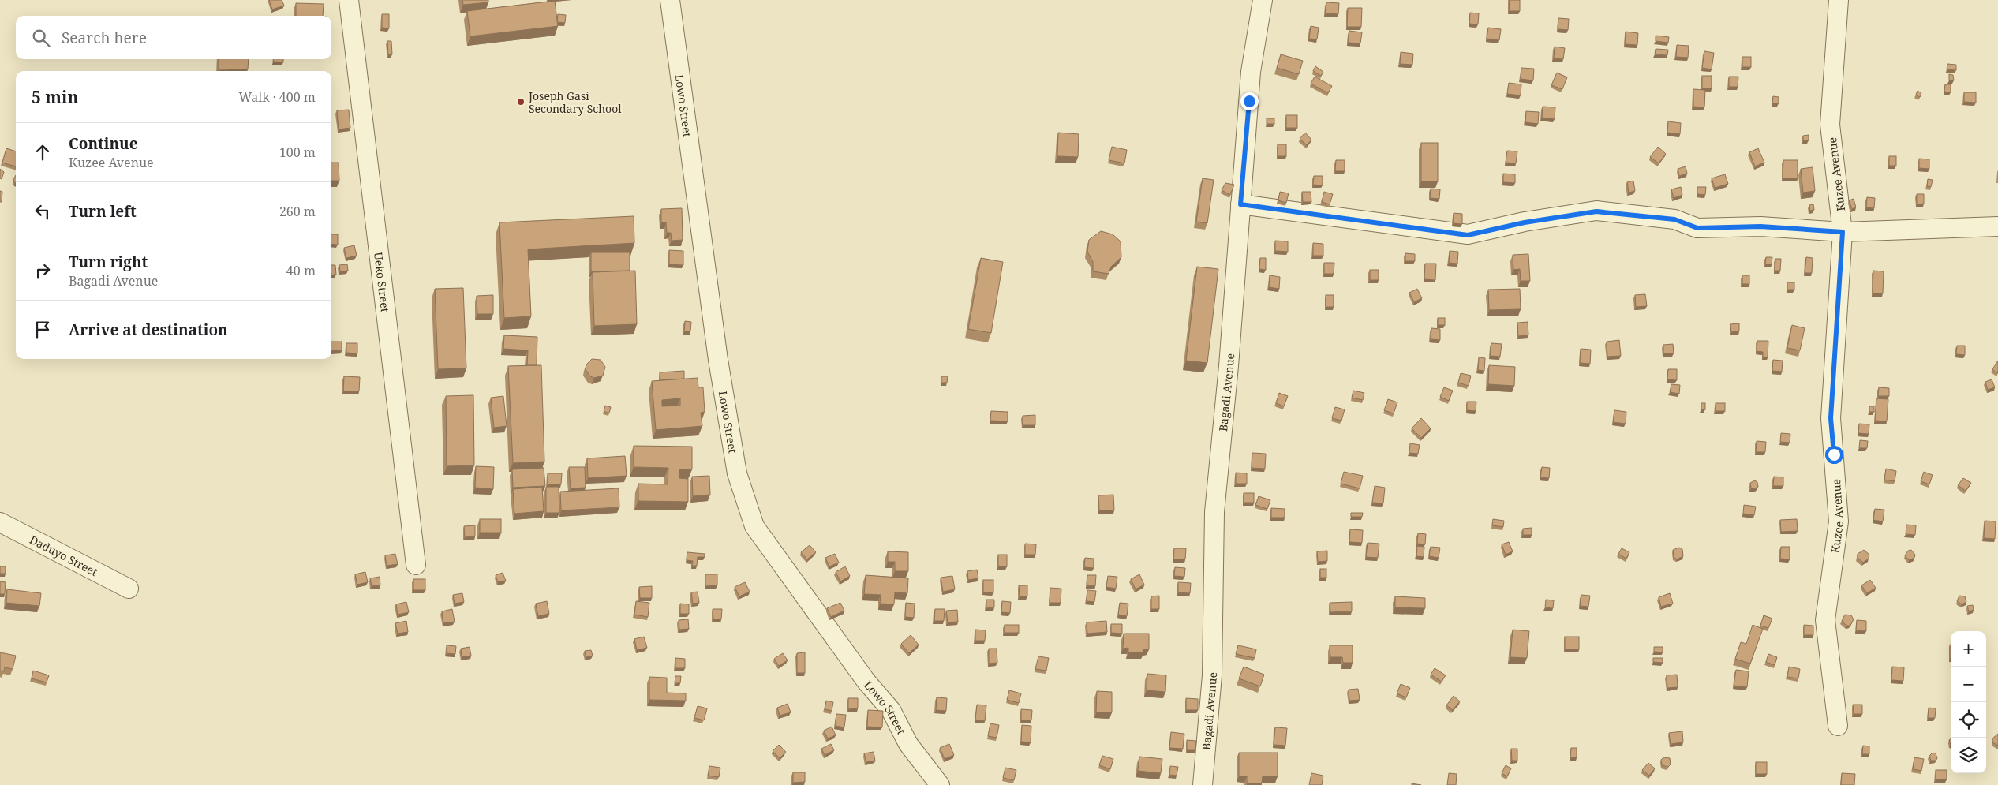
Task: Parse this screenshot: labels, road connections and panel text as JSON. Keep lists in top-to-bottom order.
{
  "streets": {
    "street": [
      "Lowo Street",
      "Kuzee Avenue",
      "Ueko Street",
      "Bagadi Avenue",
      "Daduyo Street"
    ]
  },
  "places": ["Joseph Gasi Secondary School"],
  "page": {
    "search": "Search here",
    "heading": ["5 min", "Walk · 400 m"],
    "list": [
      ["Continue", "Kuzee Avenue", "100 m"],
      ["Turn left", "260 m"],
      ["Turn right", "Bagadi Avenue", "40 m"],
      "Arrive at destination"
    ],
    "map_buttons": ["+", "−"]
  }
}
